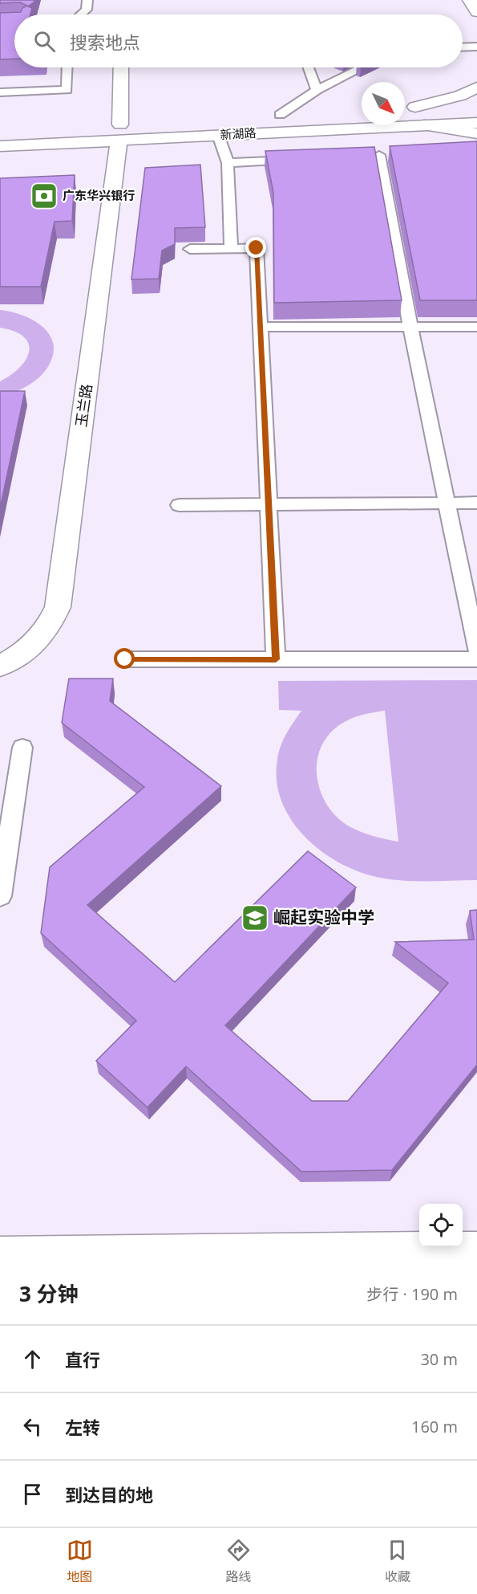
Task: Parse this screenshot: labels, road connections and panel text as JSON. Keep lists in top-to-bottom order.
{
  "streets": {
    "street": ["新湖路", "玉兰路"]
  },
  "crossings": [
    ["新湖路", "玉兰路"]
  ],
  "places": {
    "bank": ["广东华兴银行"],
    "school or university": ["崛起实验中学"]
  },
  "north": "bottom right",
  "page": {
    "search": "搜索地点",
    "heading": ["3 分钟", "步行 · 190 m"],
    "list": [
      ["直行", "30 m"],
      ["左转", "160 m"],
      "到达目的地"
    ],
    "nav": ["地图", "路线", "收藏"]
  }
}
